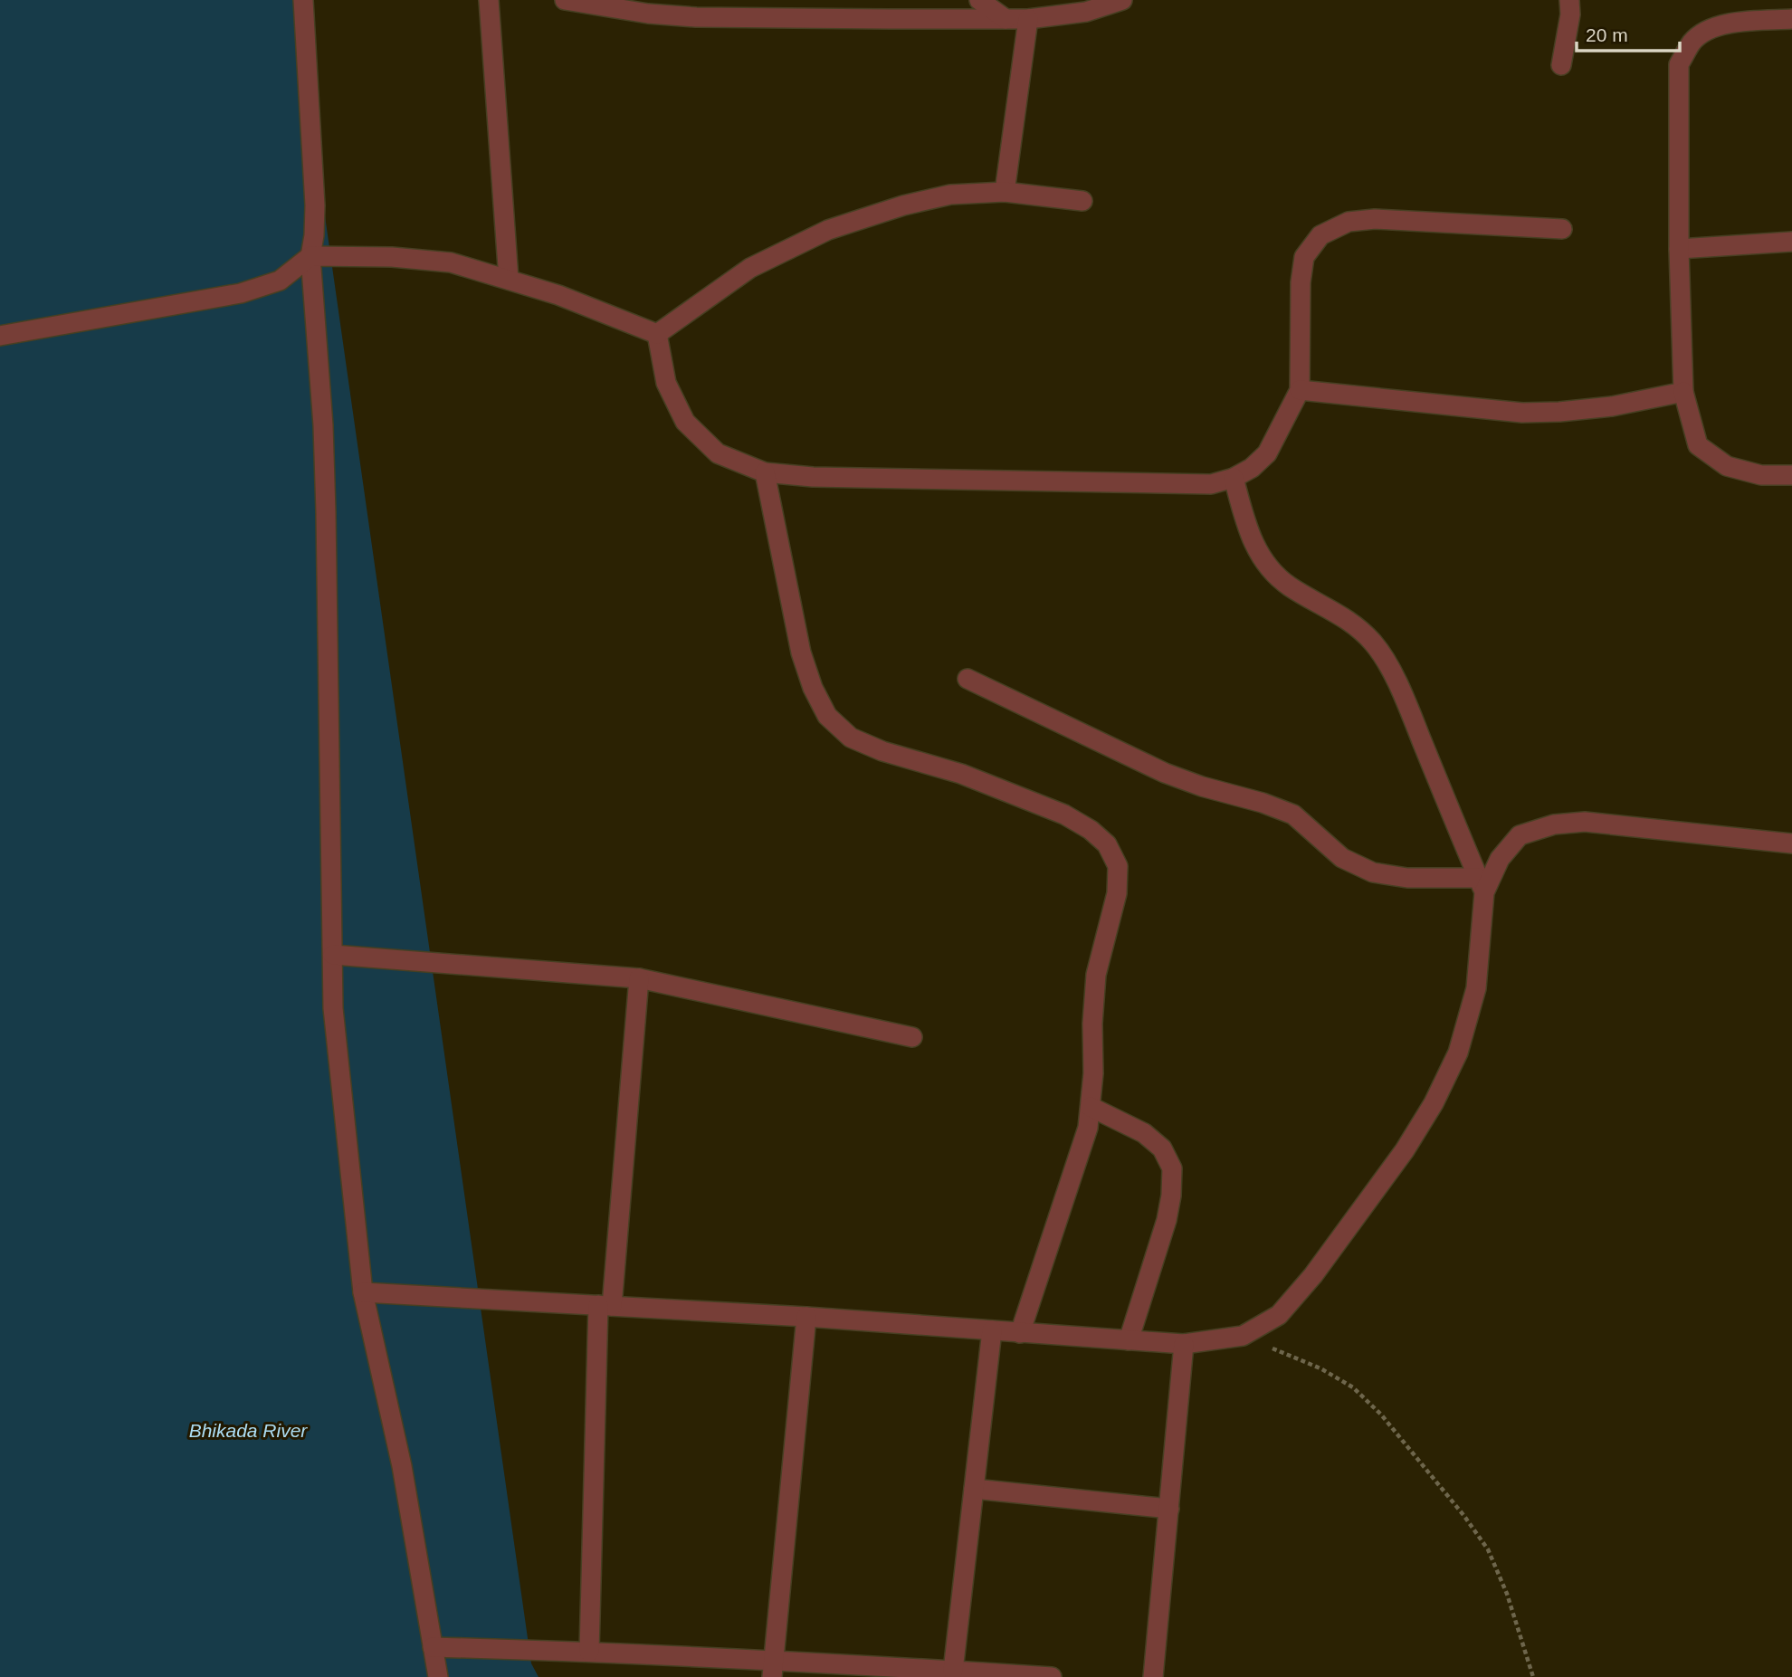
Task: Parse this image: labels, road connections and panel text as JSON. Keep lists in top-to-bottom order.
{
  "water": ["Bhikada River"],
  "scale_bar": "20 m"
}
